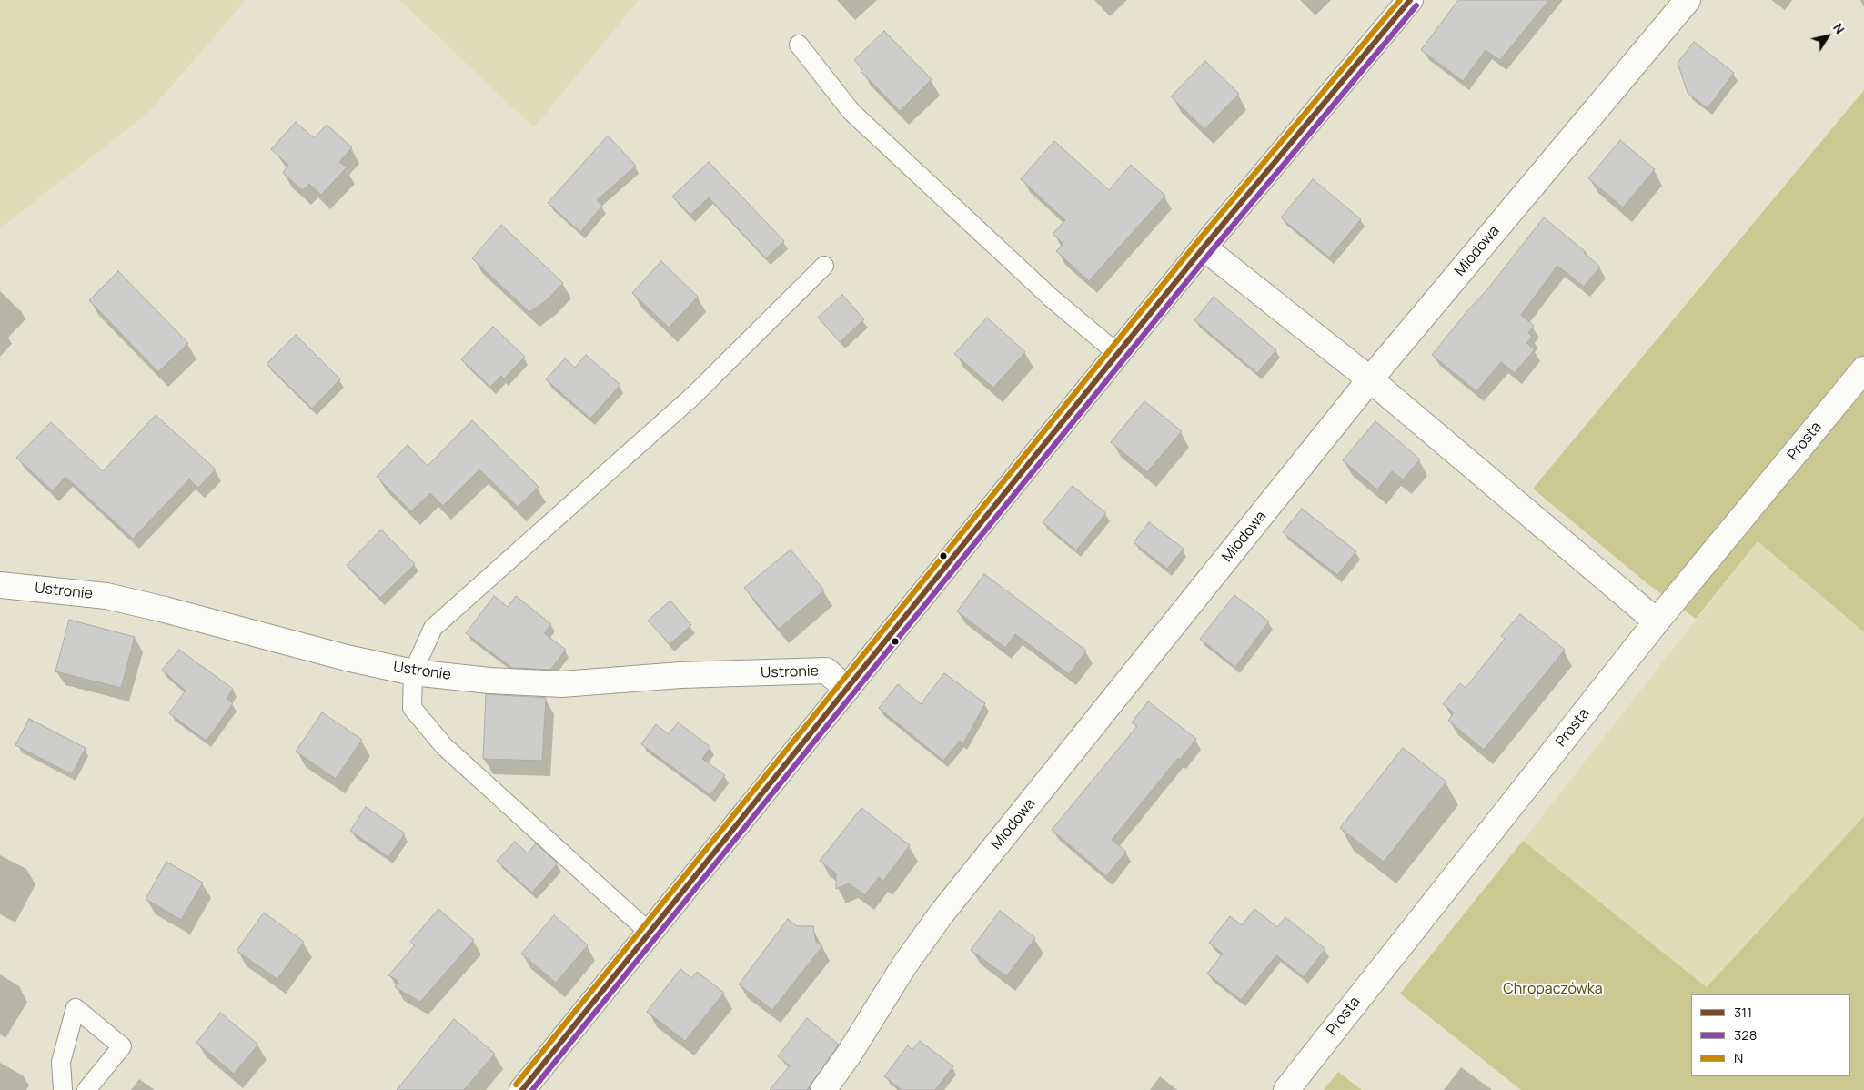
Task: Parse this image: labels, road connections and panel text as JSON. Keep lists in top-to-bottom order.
{
  "streets": {
    "street": ["Miodowa", "Prosta", "Ustronie"]
  },
  "parks": ["Chropaczówka"],
  "lines": ["transit line 311", "transit line N", "transit line 328"],
  "legend": ["311", "328", "N"],
  "north": "top right"
}
